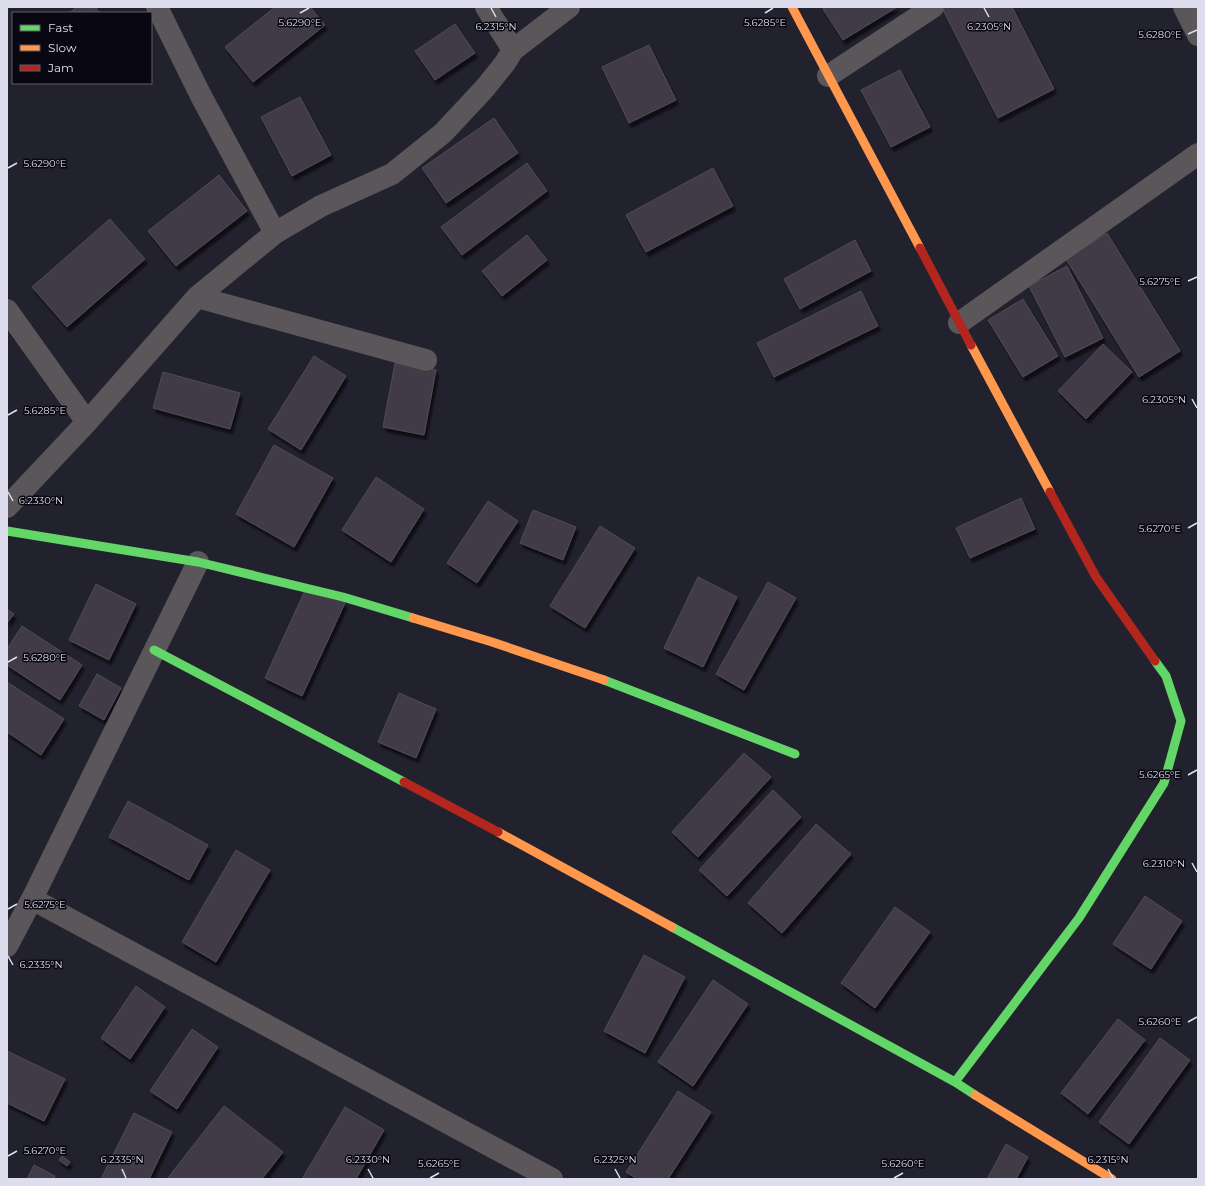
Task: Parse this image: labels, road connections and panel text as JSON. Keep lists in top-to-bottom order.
{
  "legend": ["Fast", "Slow", "Jam"],
  "coordinates": [
    "5.6285°E",
    "5.6290°E",
    "6.2305°N",
    "6.2315°N",
    "5.6280°E",
    "5.6275°E",
    "6.2330°N",
    "5.6270°E",
    "5.6265°E",
    "6.2310°N",
    "6.2335°N",
    "5.6260°E",
    "6.2325°N"
  ]
}
